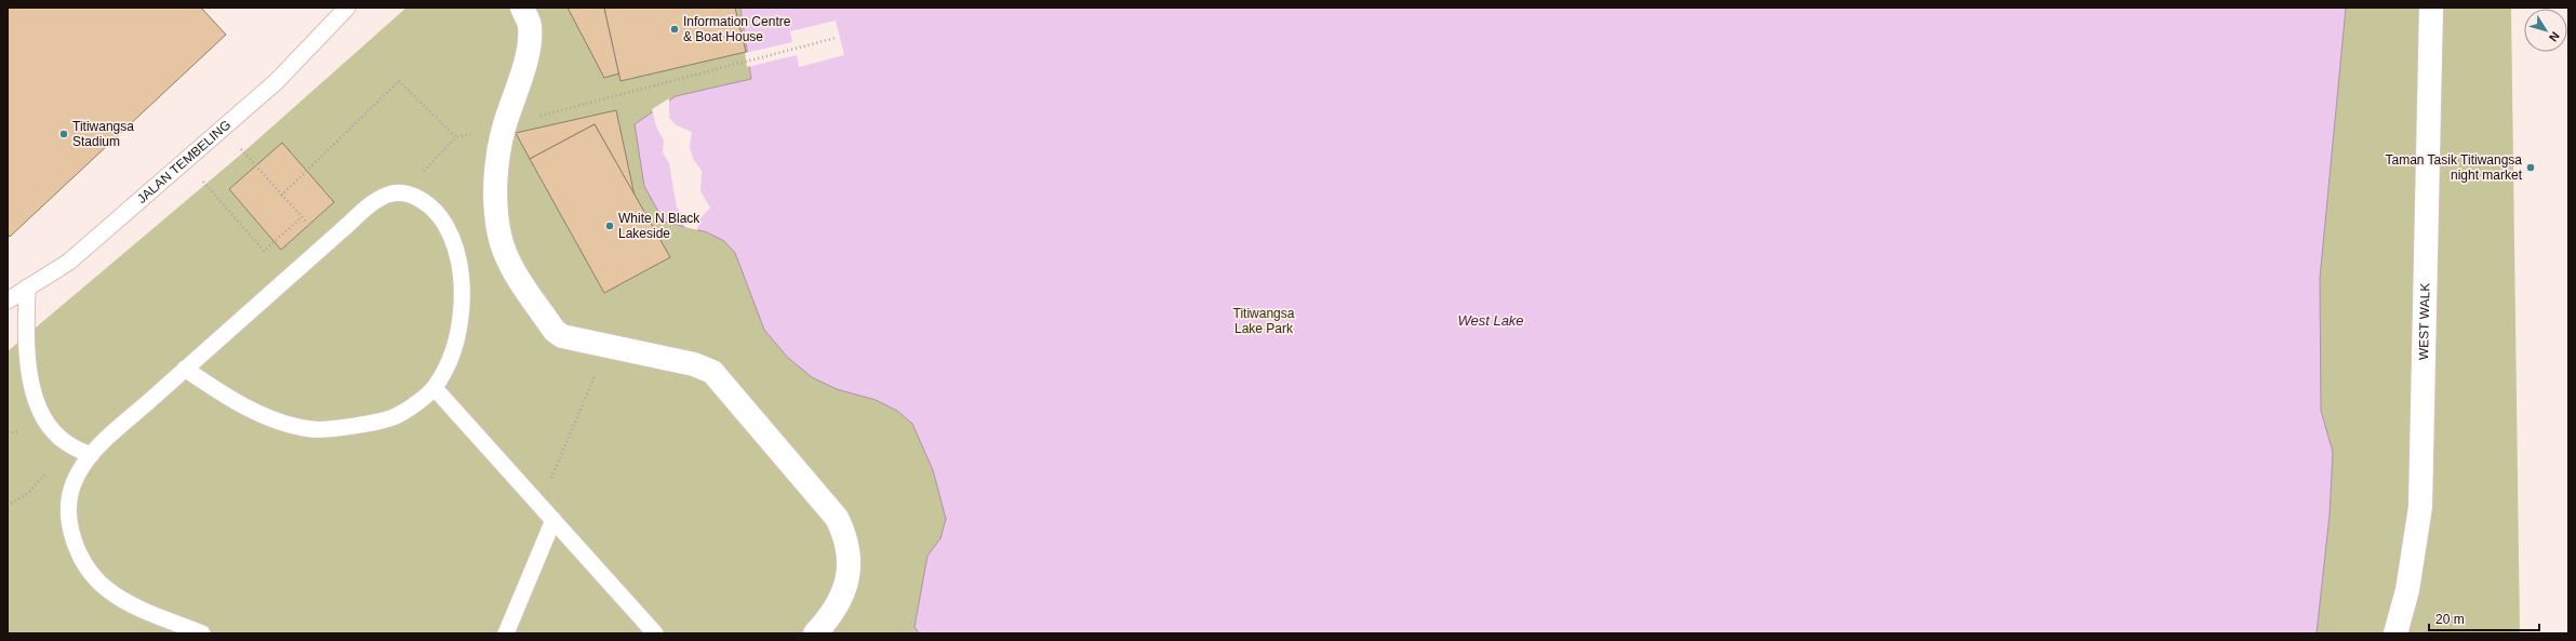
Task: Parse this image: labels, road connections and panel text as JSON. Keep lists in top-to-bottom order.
{
  "streets": {
    "street": ["WEST WALK"],
    "lane": ["JALAN TEMBELING"]
  },
  "water": ["West Lake"],
  "parks": ["Titiwangsa Lake Park"],
  "places": [
    "Information Centre & Boat House",
    "Titiwangsa Stadium",
    "Taman Tasik Titiwangsa night market",
    "White N Black Lakeside"
  ],
  "scale_bar": "20 m",
  "north": "bottom right"
}
